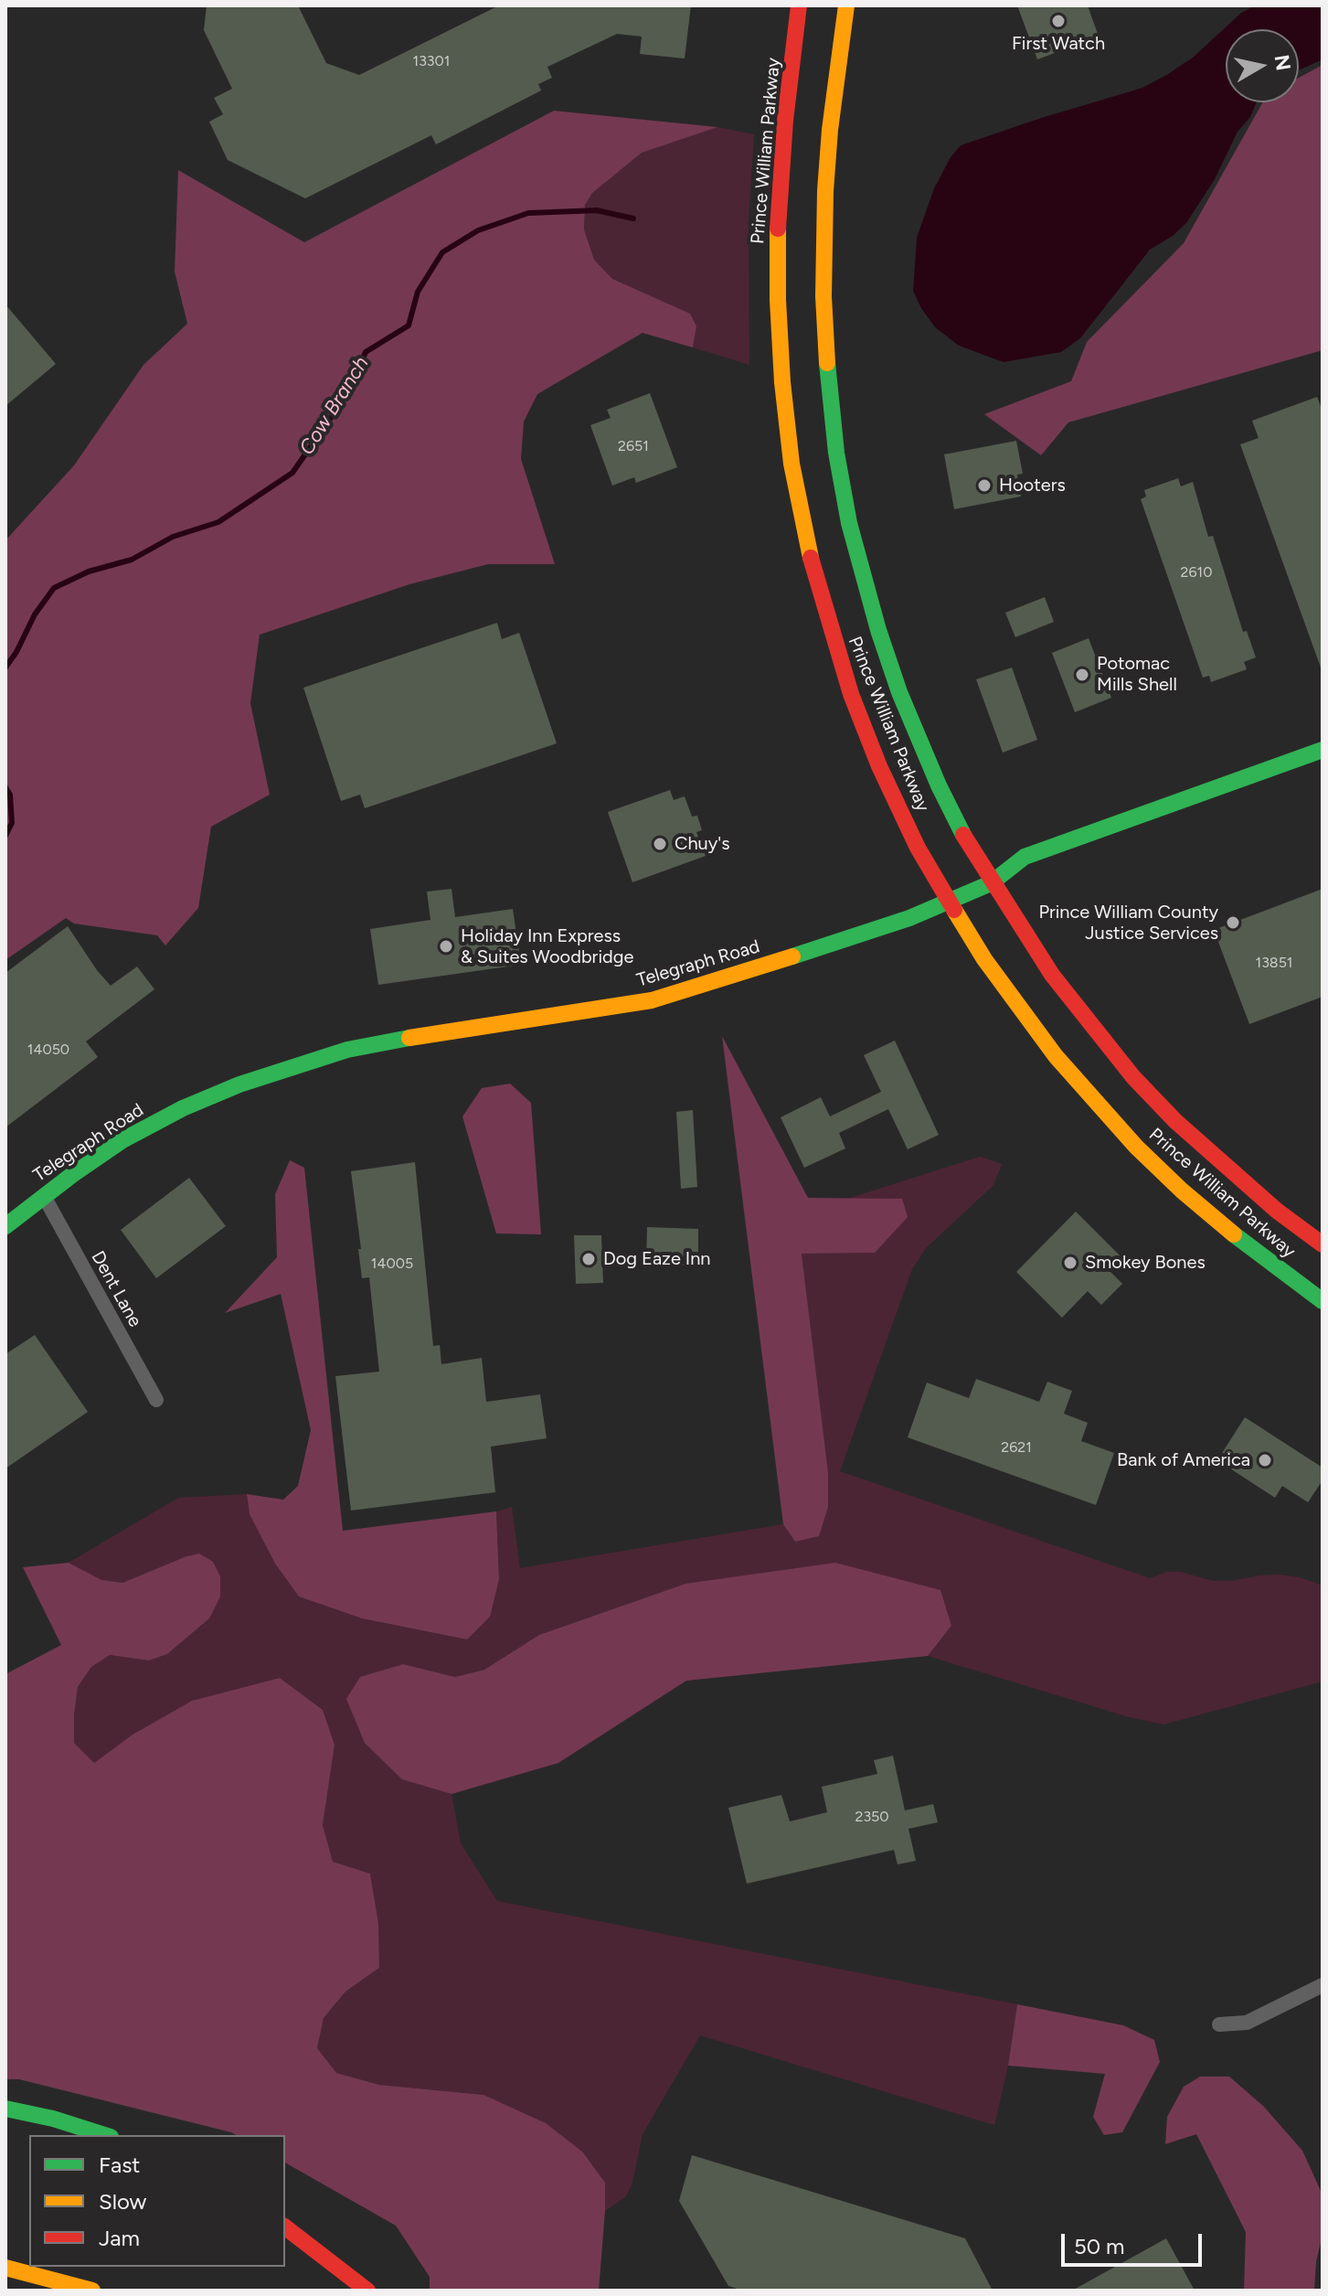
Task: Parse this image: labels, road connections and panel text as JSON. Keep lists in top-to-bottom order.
{
  "streets": {
    "main road": ["Prince William Parkway", "Telegraph Road"],
    "street": ["Dent Lane"]
  },
  "crossings": [
    ["Prince William Parkway", "Telegraph Road"],
    ["Telegraph Road", "Dent Lane"]
  ],
  "water": ["Cow Branch"],
  "places": [
    "First Watch",
    "Hooters",
    "Potomac Mills Shell",
    "Chuy's",
    "Prince William County Justice Services",
    "Holiday Inn Express & Suites Woodbridge",
    "Dog Eaze Inn",
    "Smokey Bones",
    "Bank of America"
  ],
  "house_numbers": [
    "13301",
    "2651",
    "2610",
    "13851",
    "14050",
    "14005",
    "2621",
    "2350"
  ],
  "legend": ["Fast", "Slow", "Jam"],
  "scale_bar": "50 m",
  "north": "right"
}
